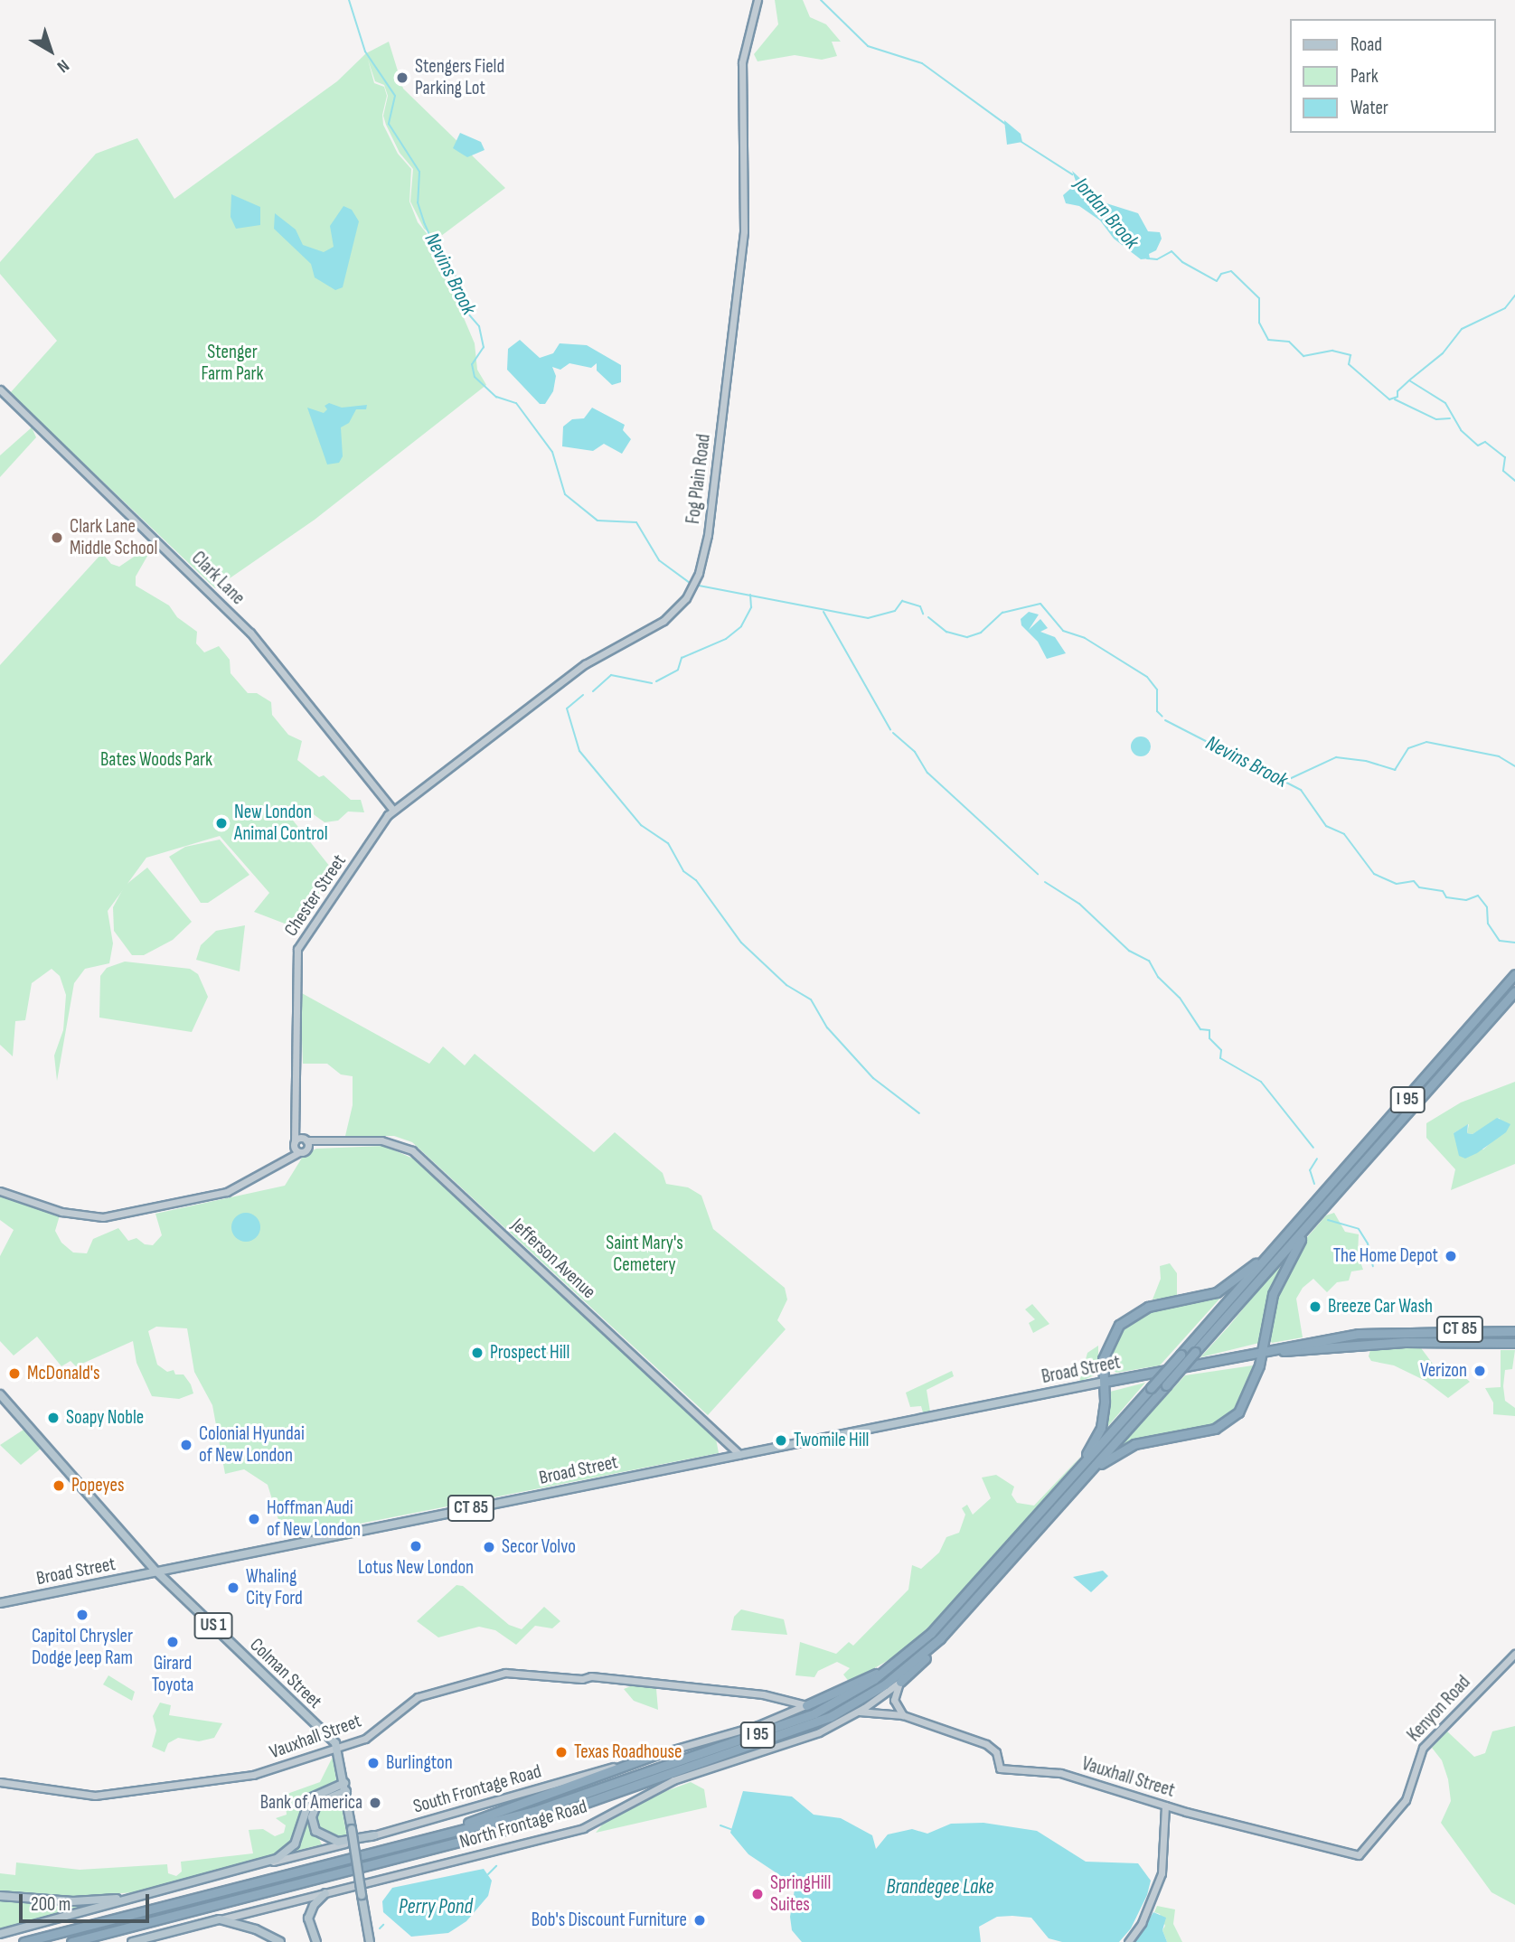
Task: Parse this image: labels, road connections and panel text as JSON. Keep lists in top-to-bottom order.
{
  "streets": {
    "highway": ["I 95", "CT 85", "Broad Street"],
    "main road": [
      "Fog Plain Road",
      "Clark Lane",
      "Chester Street",
      "Jefferson Avenue",
      "US 1",
      "Colman Street",
      "Kenyon Road",
      "Vauxhall Street",
      "South Frontage Road",
      "North Frontage Road"
    ]
  },
  "crossings": [
    ["Fog Plain Road", "Clark Lane"],
    ["Fog Plain Road", "Chester Street"],
    ["Clark Lane", "Chester Street"],
    ["Chester Street", "Jefferson Avenue"],
    ["Jefferson Avenue", "Broad Street"],
    ["CT 85", "Broad Street"],
    ["Broad Street", "Colman Street"],
    ["Colman Street", "Vauxhall Street"],
    ["Kenyon Road", "Vauxhall Street"],
    ["Vauxhall Street", "South Frontage Road"]
  ],
  "water": [
    "Jordan Brook",
    "Nevins Brook",
    "Brandegee Lake",
    "Perry Pond"
  ],
  "parks": ["Stenger Farm Park", "Bates Woods Park", "Saint Mary's Cemetery"],
  "places": [
    "Stengers Field Parking Lot",
    "Clark Lane Middle School",
    "New London Animal Control",
    "The Home Depot",
    "Breeze Car Wash",
    "Prospect Hill",
    "Verizon",
    "McDonald's",
    "Soapy Noble",
    "Twomile Hill",
    "Colonial Hyundai of New London",
    "Popeyes",
    "Hoffman Audi of New London",
    "Lotus New London",
    "Secor Volvo",
    "Whaling City Ford",
    "Capitol Chrysler Dodge Jeep Ram",
    "Girard Toyota",
    "Texas Roadhouse",
    "Burlington",
    "Bank of America",
    "SpringHill Suites",
    "Bob's Discount Furniture"
  ],
  "legend": ["Road", "Park", "Water"],
  "scale_bar": "200 m",
  "north": "bottom right"
}
